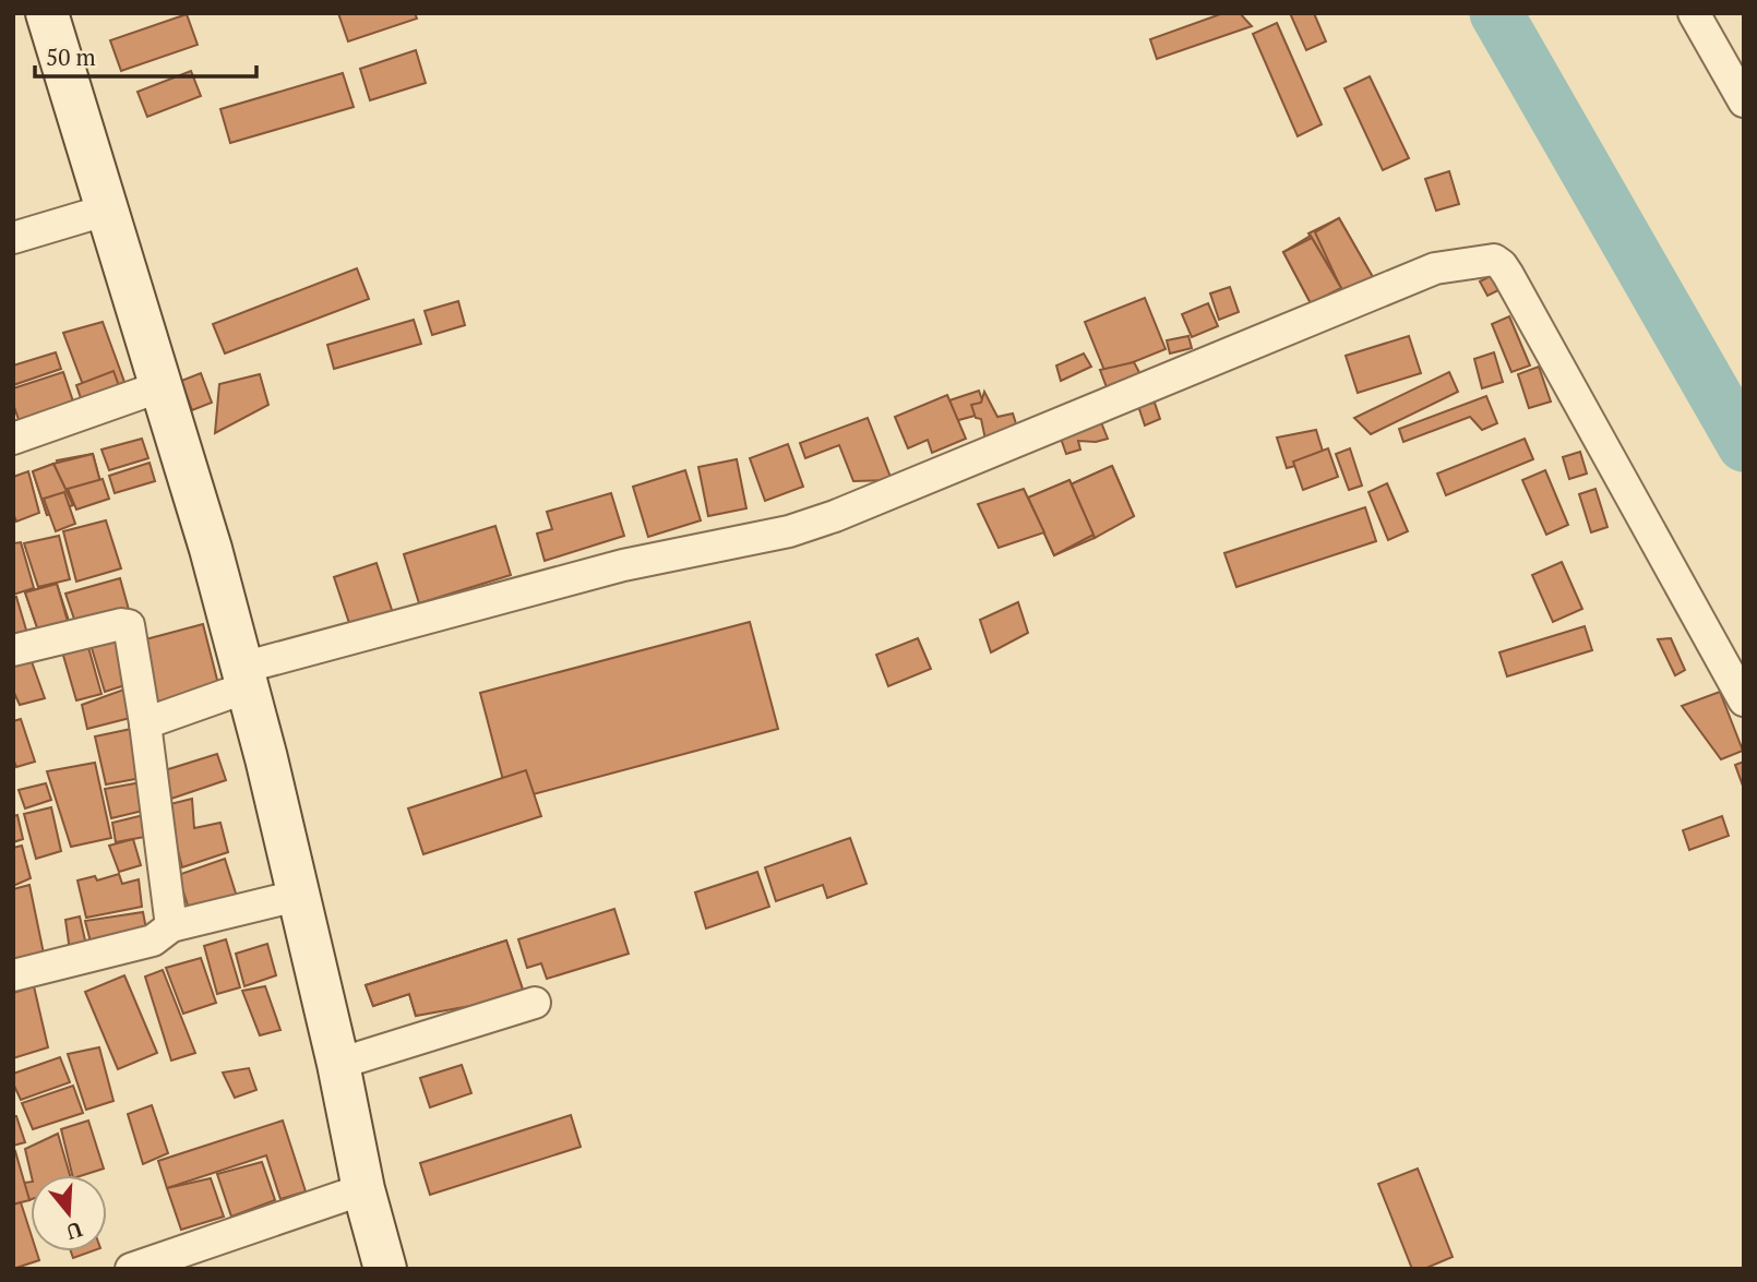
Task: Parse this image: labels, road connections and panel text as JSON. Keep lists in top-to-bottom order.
{
  "scale_bar": "50 m",
  "north": "bottom"
}
